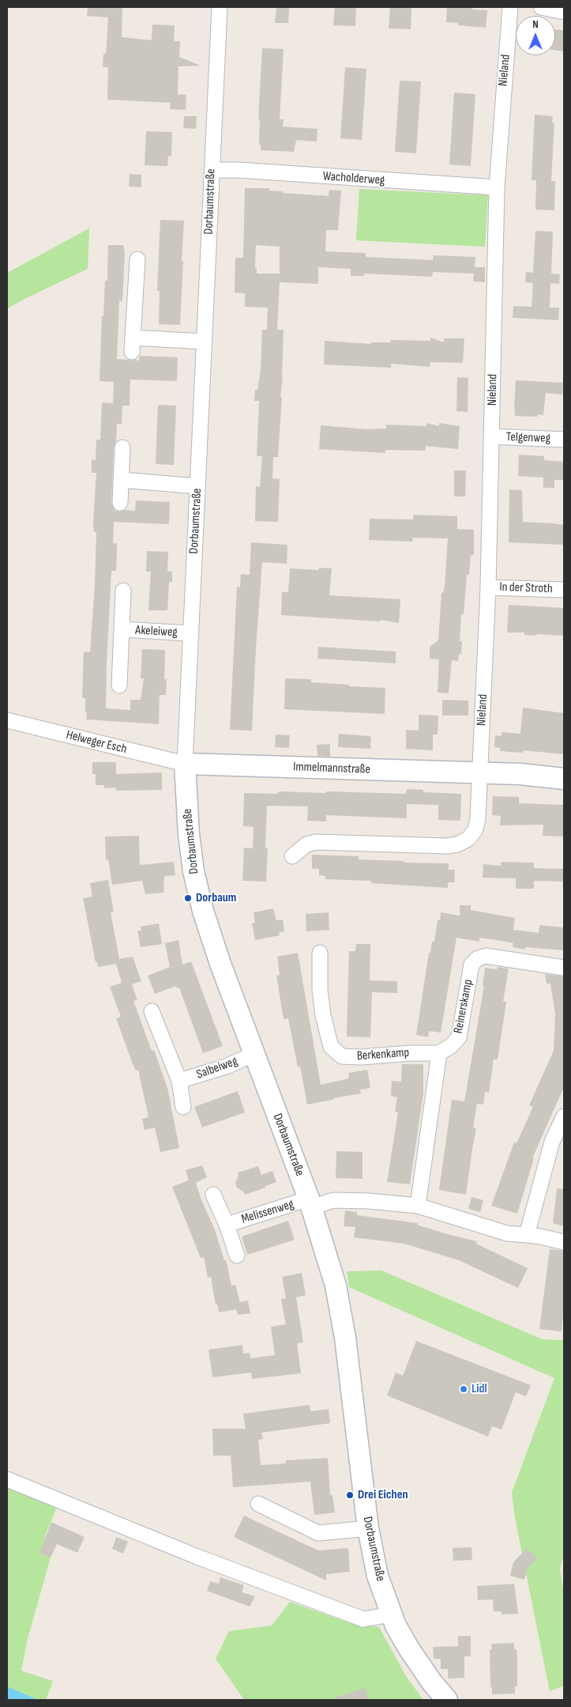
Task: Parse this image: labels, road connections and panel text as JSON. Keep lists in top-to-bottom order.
{
  "streets": {
    "street": [
      "Nieland",
      "Wacholderweg",
      "Dorbaumstraße",
      "Telgenweg",
      "In der Stroth",
      "Akeleiweg",
      "Helweger Esch",
      "Immelmannstraße",
      "Reinerskamp",
      "Berkenkamp",
      "Salbeiweg",
      "Melissenweg"
    ]
  },
  "crossings": [
    ["Nieland", "Wacholderweg"],
    ["Nieland", "Telgenweg"],
    ["Nieland", "In der Stroth"],
    ["Nieland", "Immelmannstraße"],
    ["Wacholderweg", "Dorbaumstraße"],
    ["Dorbaumstraße", "Akeleiweg"],
    ["Dorbaumstraße", "Helweger Esch"],
    ["Dorbaumstraße", "Immelmannstraße"],
    ["Dorbaumstraße", "Salbeiweg"],
    ["Dorbaumstraße", "Melissenweg"],
    ["Helweger Esch", "Immelmannstraße"],
    ["Reinerskamp", "Berkenkamp"]
  ],
  "places": ["Dorbaum", "Lidl", "Drei Eichen"],
  "north": "top"
}
